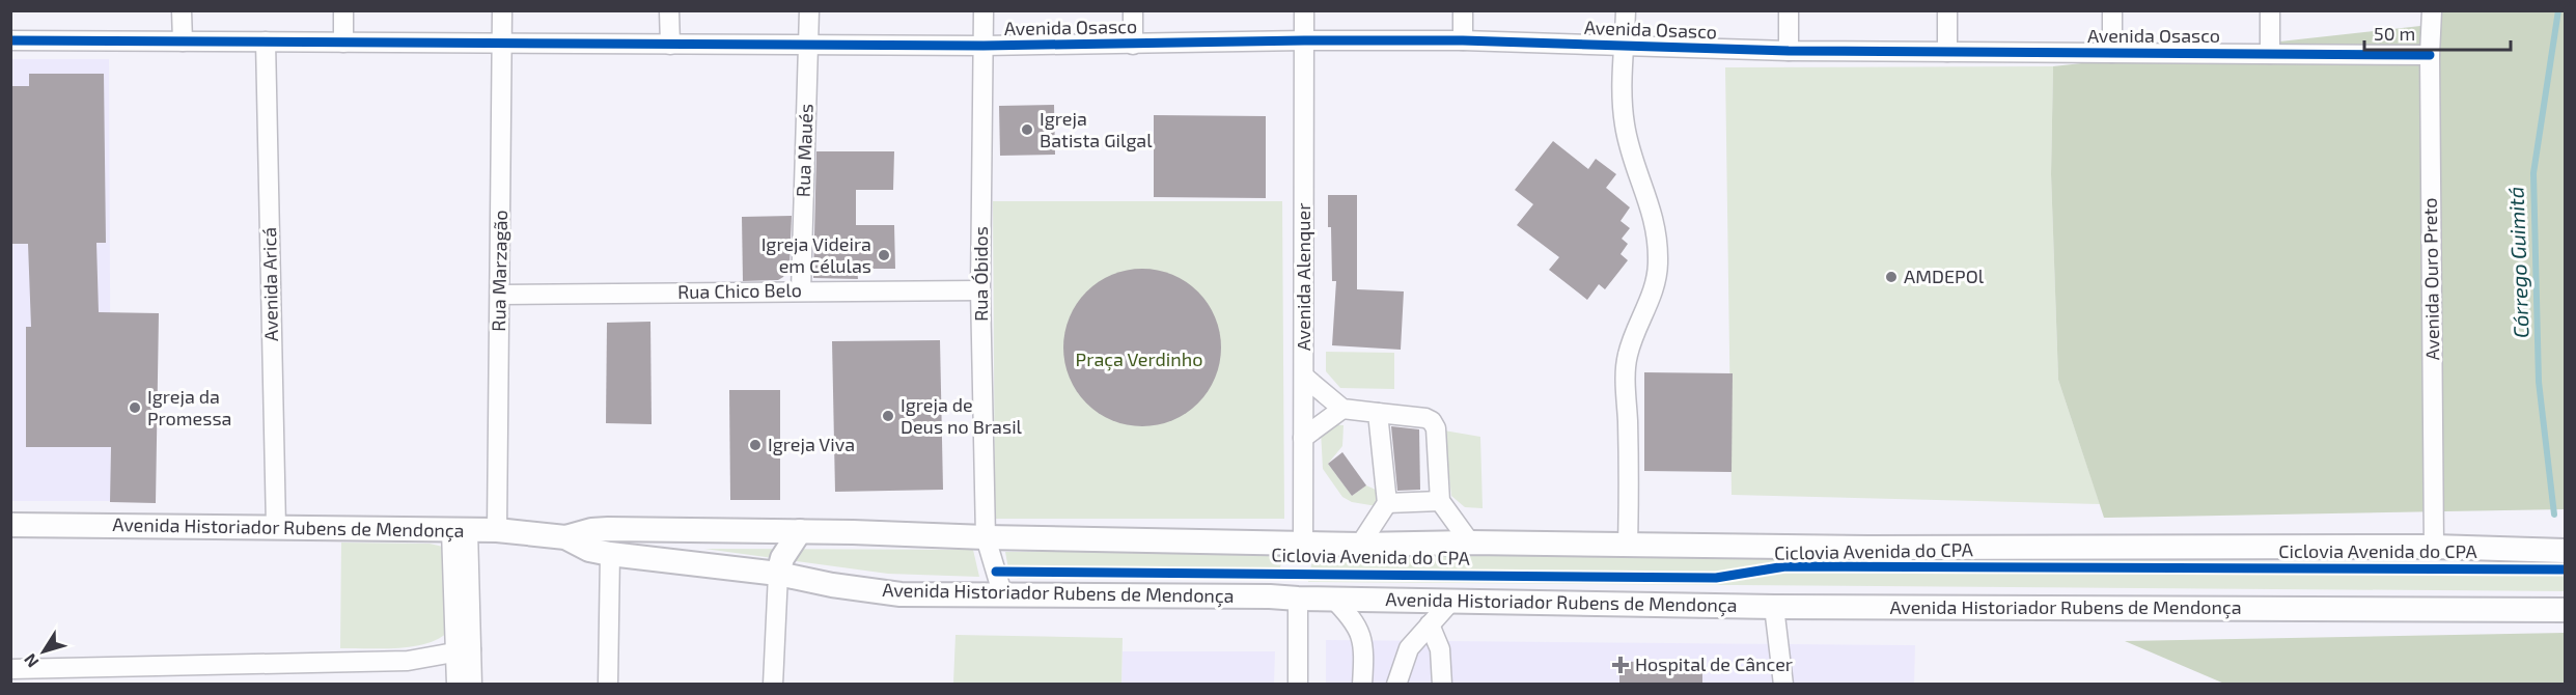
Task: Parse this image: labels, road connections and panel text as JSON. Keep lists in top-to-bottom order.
{
  "streets": {
    "main road": ["Avenida Historiador Rubens de Mendonça"],
    "street": [
      "Avenida Osasco",
      "Rua Maués",
      "Rua Marzagão",
      "Rua Óbidos",
      "Avenida Alenquer",
      "Avenida Ouro Preto",
      "Avenida Aricá",
      "Rua Chico Belo"
    ],
    "cycle path": ["Ciclovia Avenida do CPA"]
  },
  "crossings": [
    ["Avenida Osasco", "Rua Maués"],
    ["Avenida Osasco", "Rua Marzagão"],
    ["Avenida Osasco", "Rua Óbidos"],
    ["Avenida Osasco", "Avenida Alenquer"],
    ["Avenida Osasco", "Avenida Ouro Preto"],
    ["Avenida Osasco", "Avenida Aricá"],
    ["Rua Maués", "Rua Chico Belo"],
    ["Rua Marzagão", "Rua Chico Belo"],
    ["Rua Marzagão", "Avenida Historiador Rubens de Mendonça"],
    ["Rua Óbidos", "Rua Chico Belo"],
    ["Rua Óbidos", "Avenida Historiador Rubens de Mendonça"],
    ["Avenida Alenquer", "Avenida Historiador Rubens de Mendonça"],
    ["Avenida Ouro Preto", "Avenida Historiador Rubens de Mendonça"],
    ["Avenida Aricá", "Avenida Historiador Rubens de Mendonça"]
  ],
  "water": ["Córrego Guimitá"],
  "parks": ["Praça Verdinho"],
  "places": {
    "other": [
      "Igreja Batista Gilgal",
      "Igreja Videira em Células",
      "AMDEPOl",
      "Igreja da Promessa",
      "Igreja de Deus no Brasil",
      "Igreja Viva"
    ],
    "health": ["Hospital de Câncer"]
  },
  "scale_bar": "50 m",
  "north": "bottom left"
}
